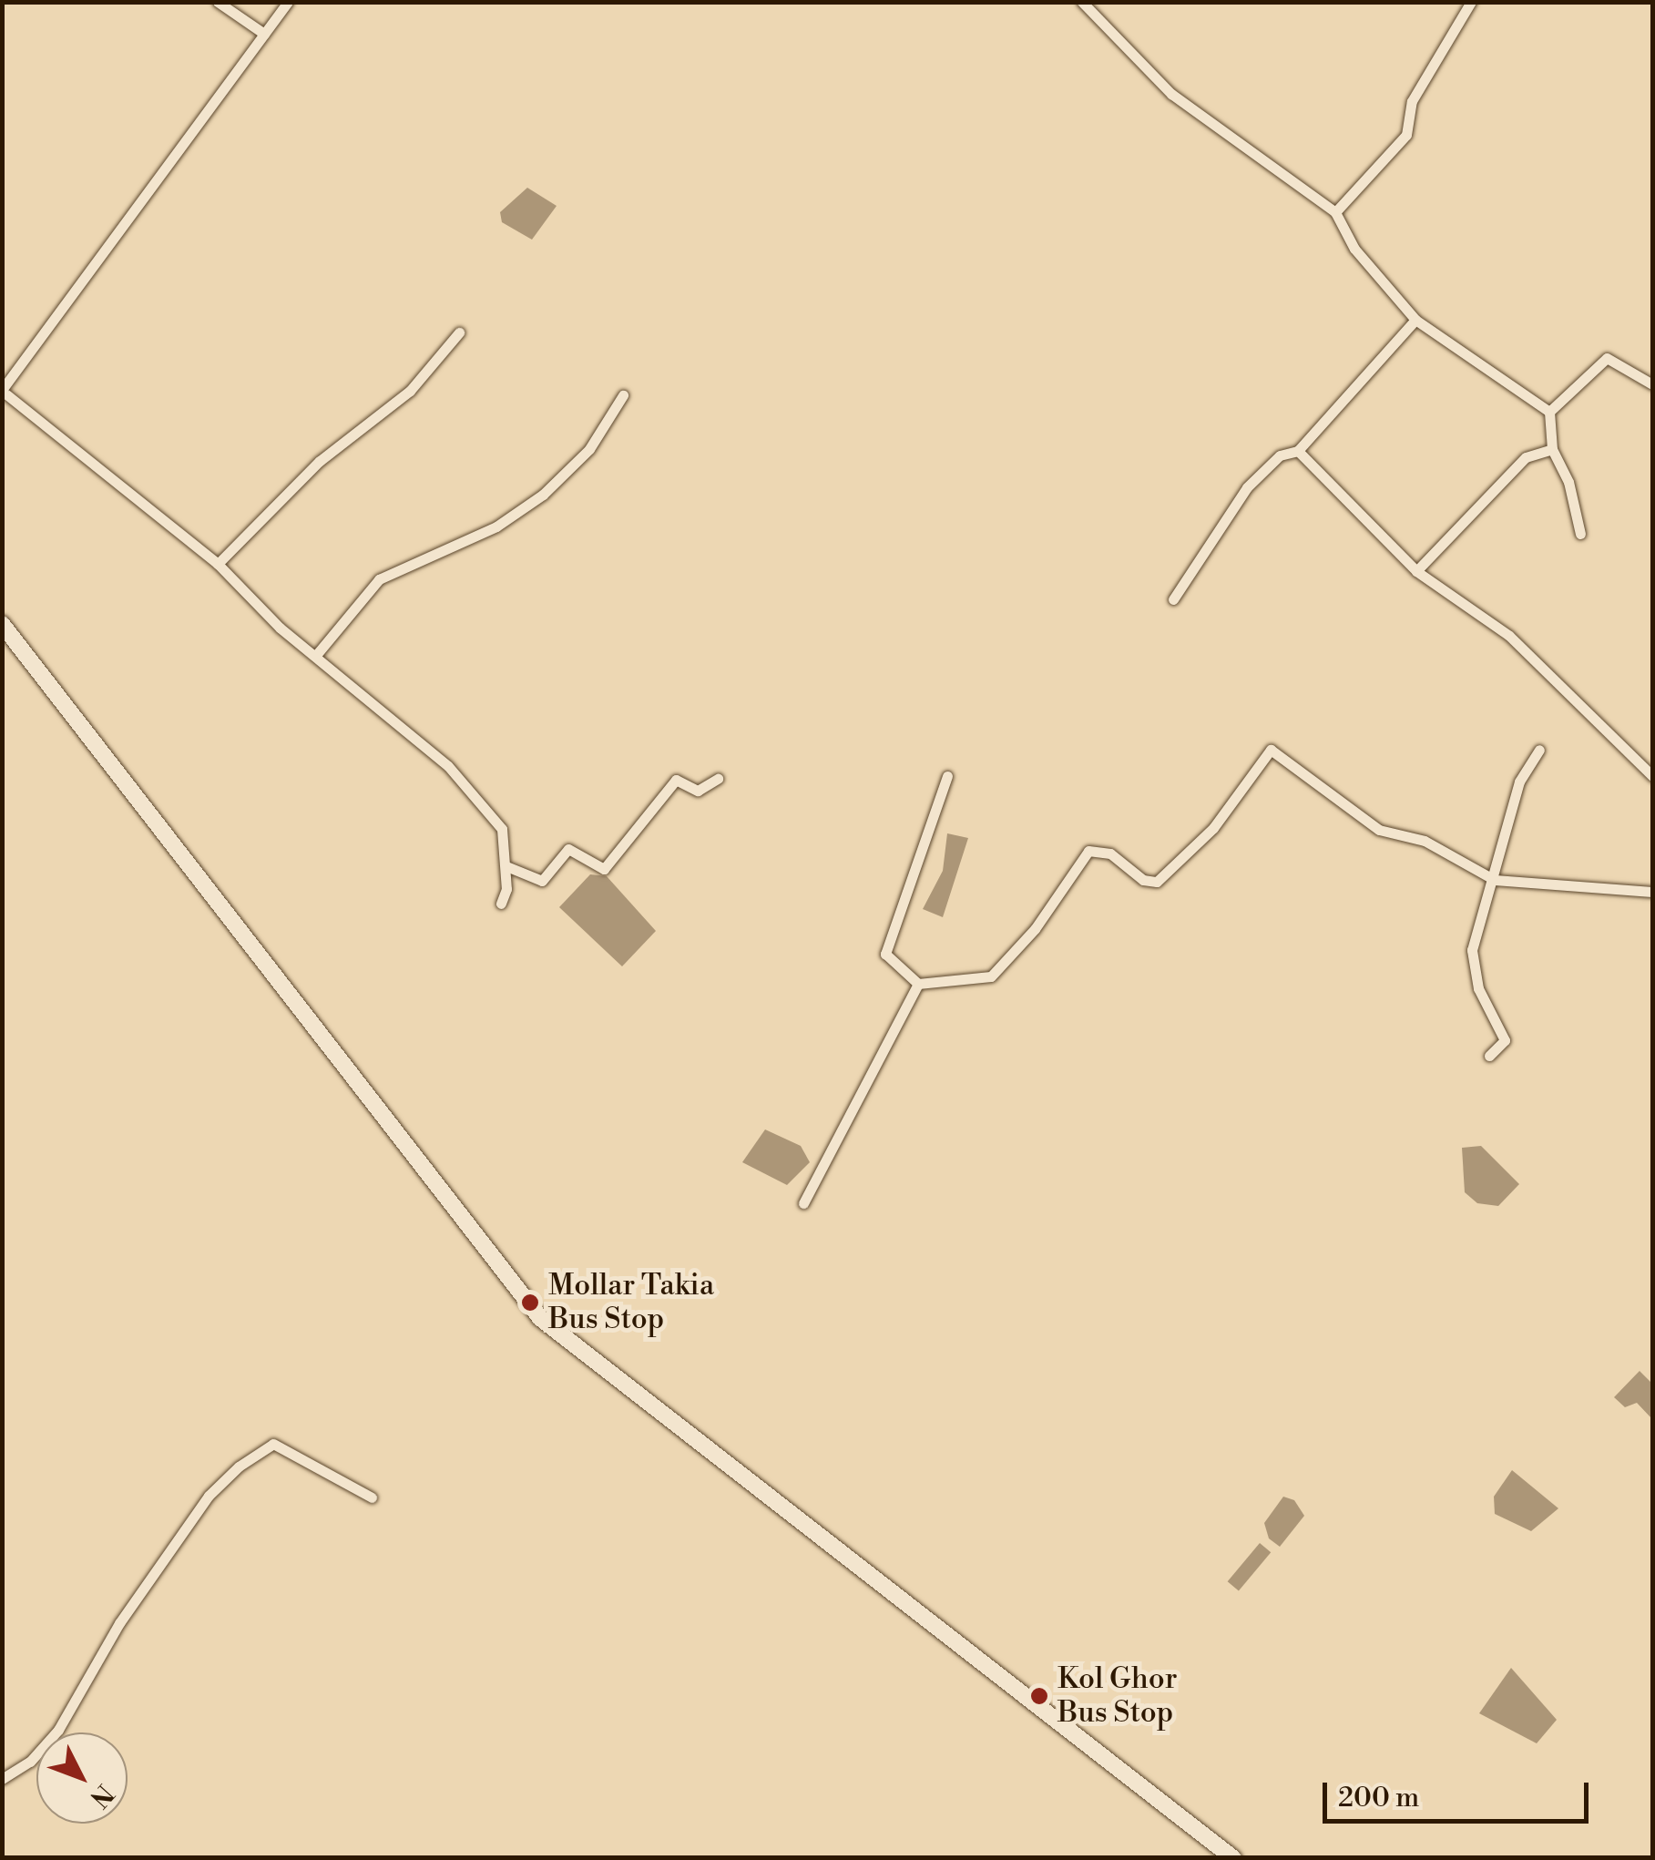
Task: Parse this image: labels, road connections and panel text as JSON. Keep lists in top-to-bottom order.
{
  "places": ["Mollar Takia Bus Stop", "Kol Ghor Bus Stop"],
  "scale_bar": "200 m",
  "north": "bottom right"
}
